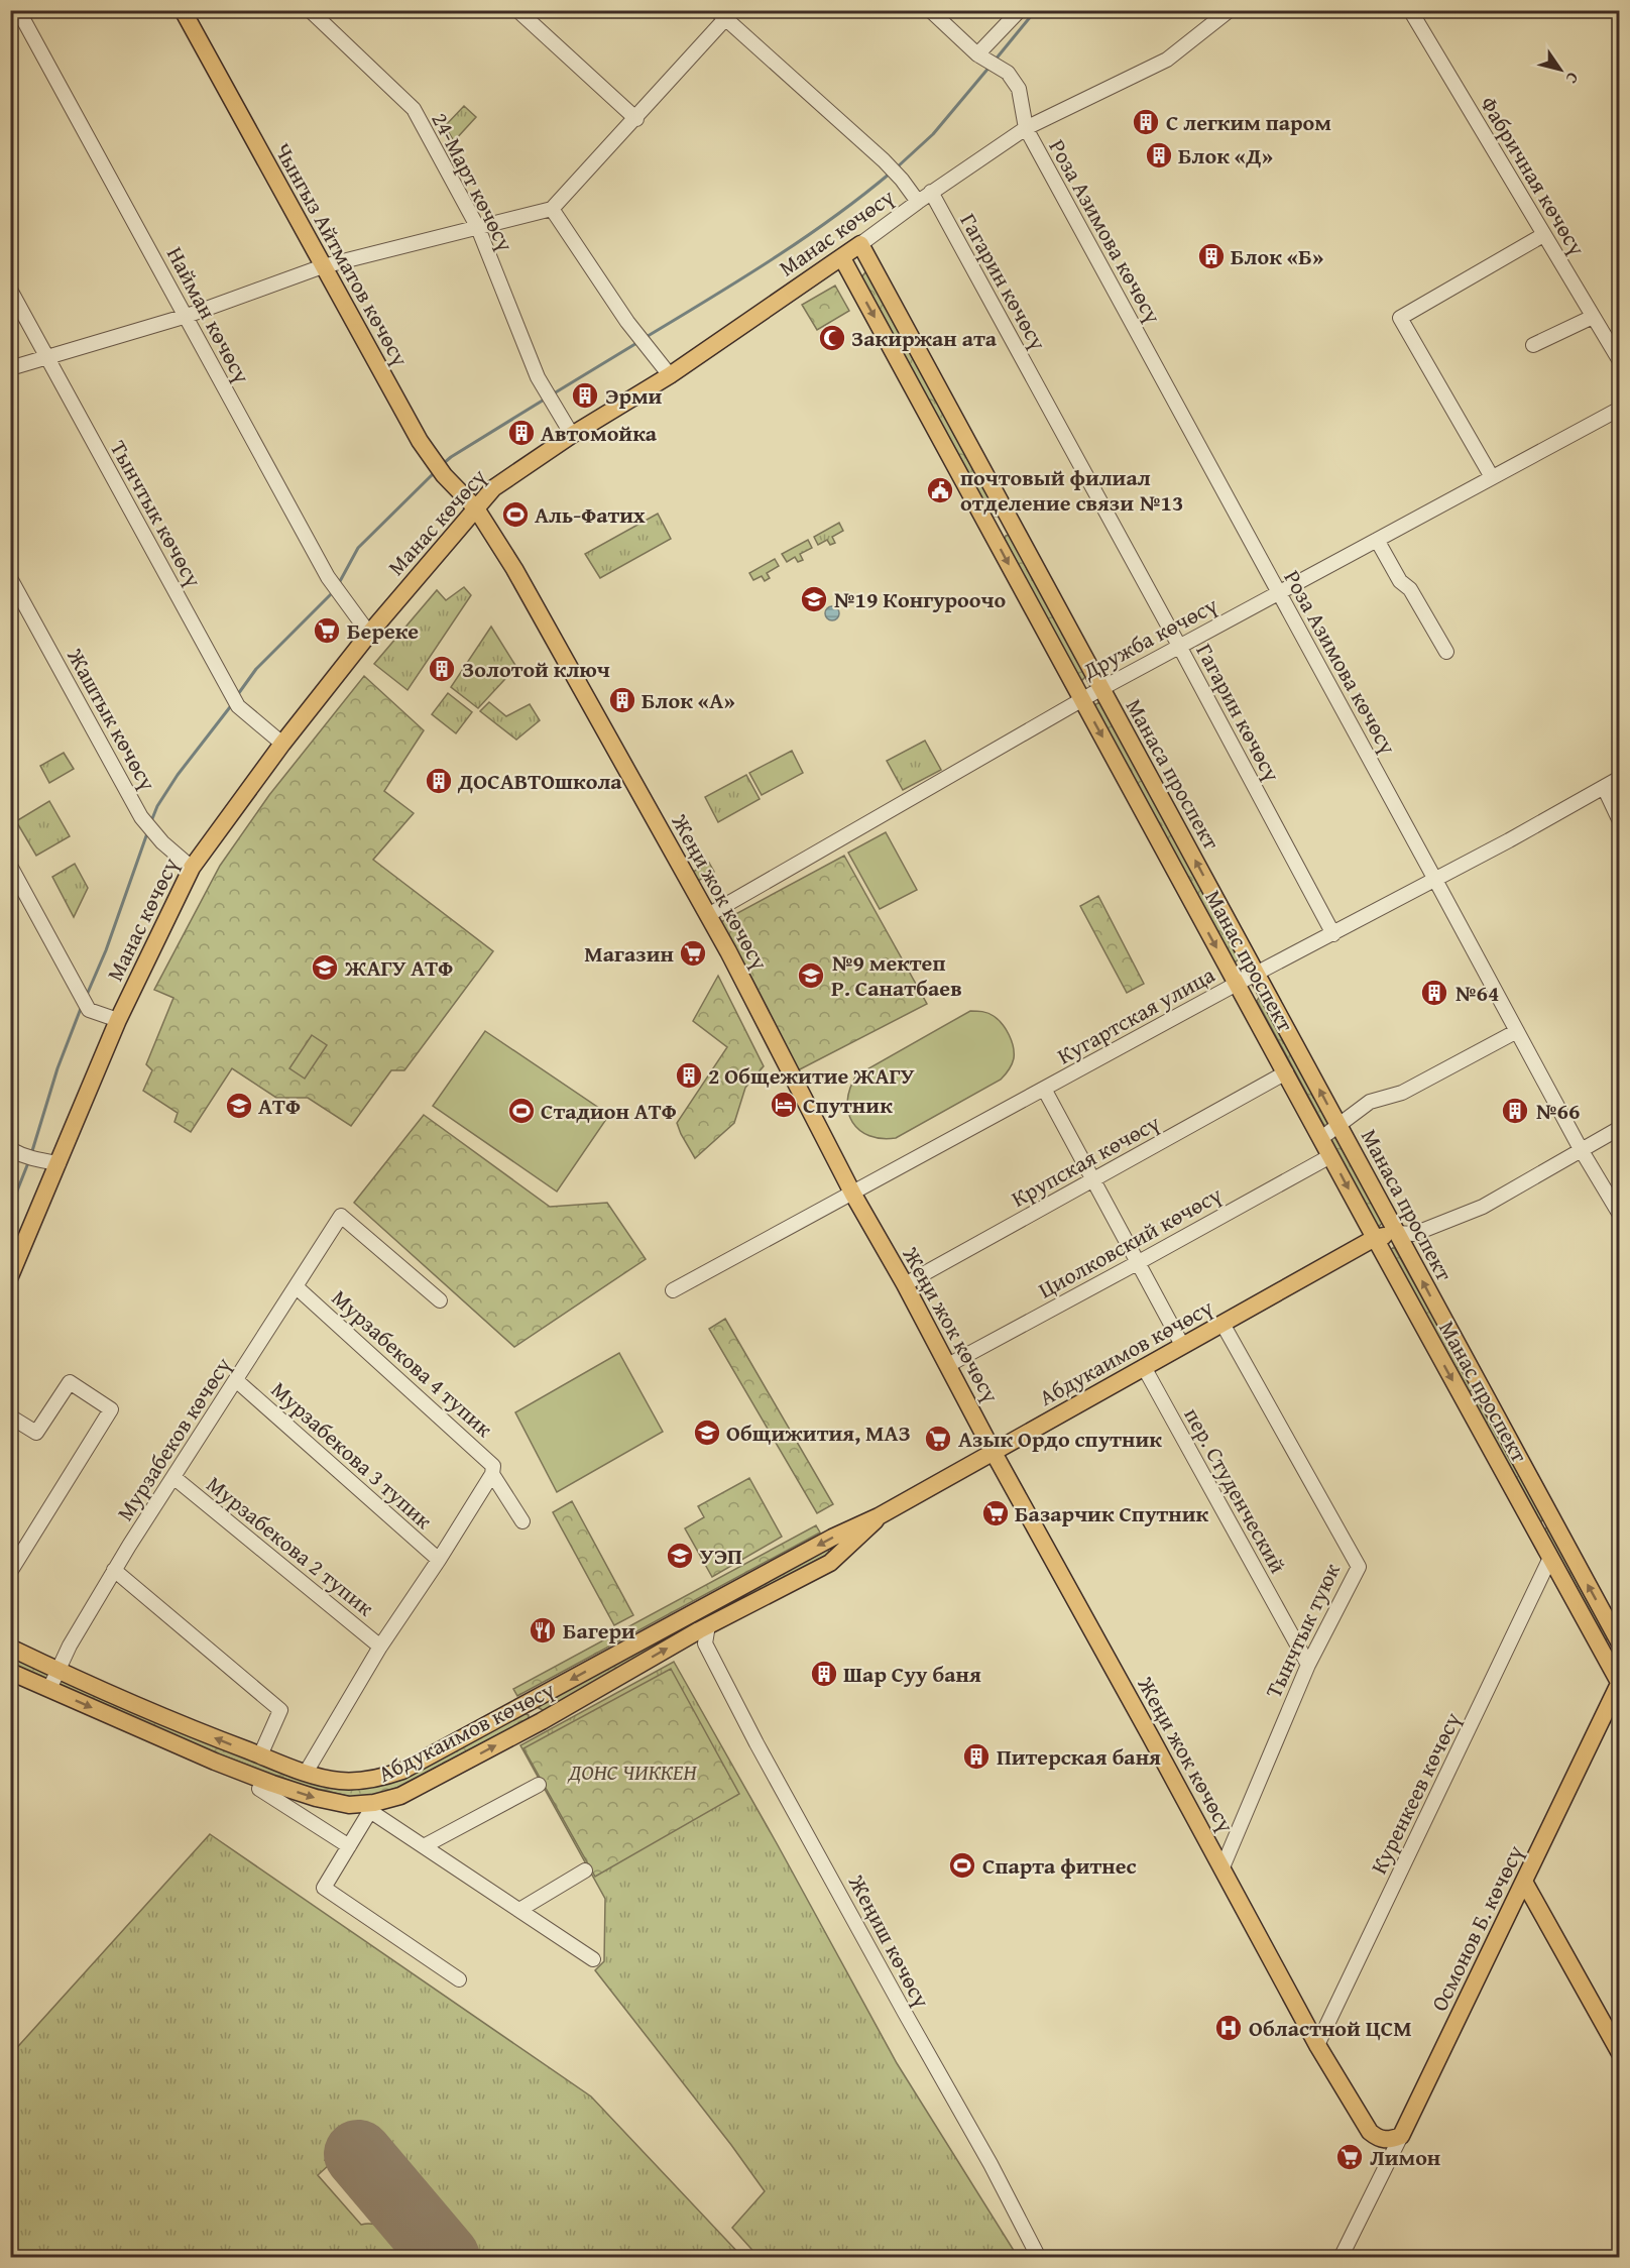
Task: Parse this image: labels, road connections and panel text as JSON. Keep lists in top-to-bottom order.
{
  "streets": {
    "main road": [
      "Манас көчөсү",
      "Чынгыз Айтматов көчөсү",
      "Манаса проспект",
      "Жеңи жок көчөсү",
      "Манас проспект",
      "Абдукаимов көчөсү",
      "Осмонов Б. көчөсү"
    ],
    "street": [
      "Фабричная көчөсү",
      "24-Март көчөсү",
      "Роза Азимова көчөсү",
      "Гагарин көчөсү",
      "Найман көчөсү",
      "Тынчтык көчөсү",
      "Дружба көчөсү",
      "Жаштык көчөсү",
      "Кугартская улица",
      "Крупская көчөсү",
      "Циолковский көчөсү",
      "Мурзабекова 4 тупик",
      "Мурзабеков көчөсү",
      "Мурзабекова 3 тупик",
      "пер. Студенческий",
      "Мурзабекова 2 тупик",
      "Тынчтык туюк",
      "Куренкеев көчөсү",
      "Жеңиш көчөсү"
    ]
  },
  "crossings": [
    ["24-Март көчөсү", "Манас көчөсү"],
    ["Роза Азимова көчөсү", "Манас көчөсү"],
    ["Роза Азимова көчөсү", "Дружба көчөсү"],
    ["Роза Азимова көчөсү", "Кугартская улица"],
    ["Манас көчөсү", "Чынгыз Айтматов көчөсү"],
    ["Манас көчөсү", "Гагарин көчөсү"],
    ["Манас көчөсү", "Найман көчөсү"],
    ["Манас көчөсү", "Тынчтык көчөсү"],
    ["Манас көчөсү", "Жаштык көчөсү"],
    ["Манас көчөсү", "Манаса проспект"],
    ["Манас көчөсү", "Жеңи жок көчөсү"],
    ["Манас көчөсү", "Манас проспект"],
    ["Чынгыз Айтматов көчөсү", "Жеңи жок көчөсү"],
    ["Гагарин көчөсү", "Дружба көчөсү"],
    ["Гагарин көчөсү", "Кугартская улица"],
    ["Дружба көчөсү", "Манаса проспект"],
    ["Дружба көчөсү", "Жеңи жок көчөсү"],
    ["Дружба көчөсү", "Манас проспект"],
    ["Манаса проспект", "Кугартская улица"],
    ["Манаса проспект", "Абдукаимов көчөсү"],
    ["Жеңи жок көчөсү", "Кугартская улица"],
    ["Жеңи жок көчөсү", "Крупская көчөсү"],
    ["Жеңи жок көчөсү", "Циолковский көчөсү"],
    ["Жеңи жок көчөсү", "Абдукаимов көчөсү"],
    ["Жеңи жок көчөсү", "Тынчтык туюк"],
    ["Жеңи жок көчөсү", "Куренкеев көчөсү"],
    ["Жеңи жок көчөсү", "Осмонов Б. көчөсү"],
    ["Манас проспект", "Кугартская улица"],
    ["Манас проспект", "Крупская көчөсү"],
    ["Манас проспект", "Циолковский көчөсү"],
    ["Манас проспект", "Абдукаимов көчөсү"],
    ["Манас проспект", "Куренкеев көчөсү"],
    ["Манас проспект", "Осмонов Б. көчөсү"],
    ["Абдукаимов көчөсү", "Мурзабеков көчөсү"],
    ["Абдукаимов көчөсү", "пер. Студенческий"],
    ["Абдукаимов көчөсү", "Тынчтык туюк"],
    ["Мурзабекова 4 тупик", "Мурзабеков көчөсү"],
    ["Мурзабеков көчөсү", "Мурзабекова 3 тупик"],
    ["Мурзабеков көчөсү", "Мурзабекова 2 тупик"],
    ["пер. Студенческий", "Тынчтык туюк"]
  ],
  "one_way": ["Манаса проспект", "Манас проспект"],
  "parks": ["ДОНС ЧИККЕН"],
  "places": {
    "building": [
      "С легким паром",
      "Блок «Д»",
      "Блок «Б»",
      "Эрми",
      "Автомойка",
      "Золотой ключ",
      "Блок «А»",
      "ДОСАВТОшкола",
      "№64",
      "2 Общежитие ЖАГУ",
      "№66",
      "Шар Суу баня",
      "Питерская баня"
    ],
    "mosque": ["Закиржан ата"],
    "public building": ["почтовый филиал отделение связи №13"],
    "sports": ["Аль-Фатих", "Стадион АТФ", "Спарта фитнес"],
    "school or university": [
      "№19 Конгуроочо",
      "ЖАГУ АТФ",
      "№9 мектеп Р. Санатбаев",
      "АТФ",
      "Общижития, МАЗ",
      "УЭП"
    ],
    "supermarket": [
      "Береке",
      "Магазин",
      "Азык Ордо спутник",
      "Базарчик Спутник",
      "Лимон"
    ],
    "hotel": ["Спутник"],
    "restaurant": ["Багери"],
    "hospital": ["Областной ЦСМ"]
  },
  "north": "bottom right"
}
